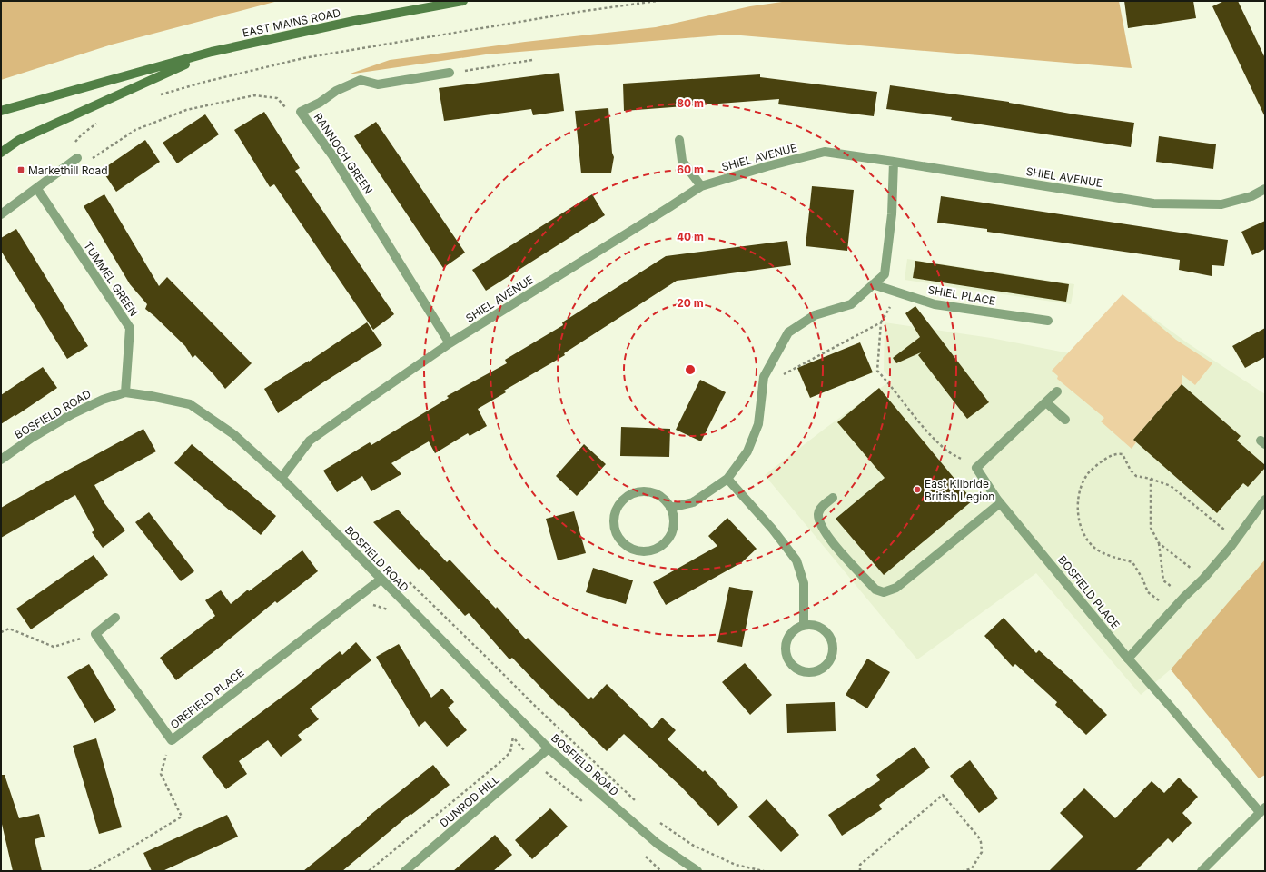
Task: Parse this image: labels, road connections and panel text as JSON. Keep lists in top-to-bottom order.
{
  "streets": {
    "main road": ["EAST MAINS ROAD"],
    "street": [
      "RANNOCH GREEN",
      "SHIEL AVENUE",
      "TUMMEL GREEN",
      "SHIEL PLACE",
      "BOSFIELD ROAD",
      "BOSFIELD PLACE",
      "OREFIELD PLACE",
      "DUNROD HILL"
    ]
  },
  "crossings": [
    ["RANNOCH GREEN", "SHIEL AVENUE"],
    ["SHIEL AVENUE", "BOSFIELD ROAD"],
    ["TUMMEL GREEN", "BOSFIELD ROAD"],
    ["BOSFIELD ROAD", "OREFIELD PLACE"],
    ["BOSFIELD ROAD", "DUNROD HILL"]
  ],
  "places": {
    "transit": ["Markethill Road"],
    "other": ["East Kilbride British Legion"]
  },
  "rings": [
    "80 m",
    "60 m",
    "40 m",
    "20 m"
  ]
}
